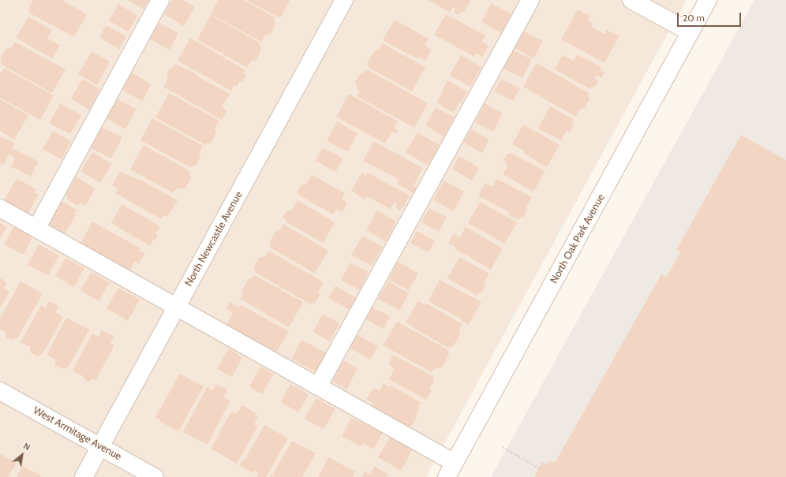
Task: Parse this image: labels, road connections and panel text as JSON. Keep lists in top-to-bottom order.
{
  "streets": {
    "street": ["North Newcastle Avenue", "North Oak Park Avenue", "West Armitage Avenue"]
  },
  "crossings": [
    ["North Newcastle Avenue", "West Armitage Avenue"]
  ],
  "scale_bar": "20 m",
  "north": "top right"
}
